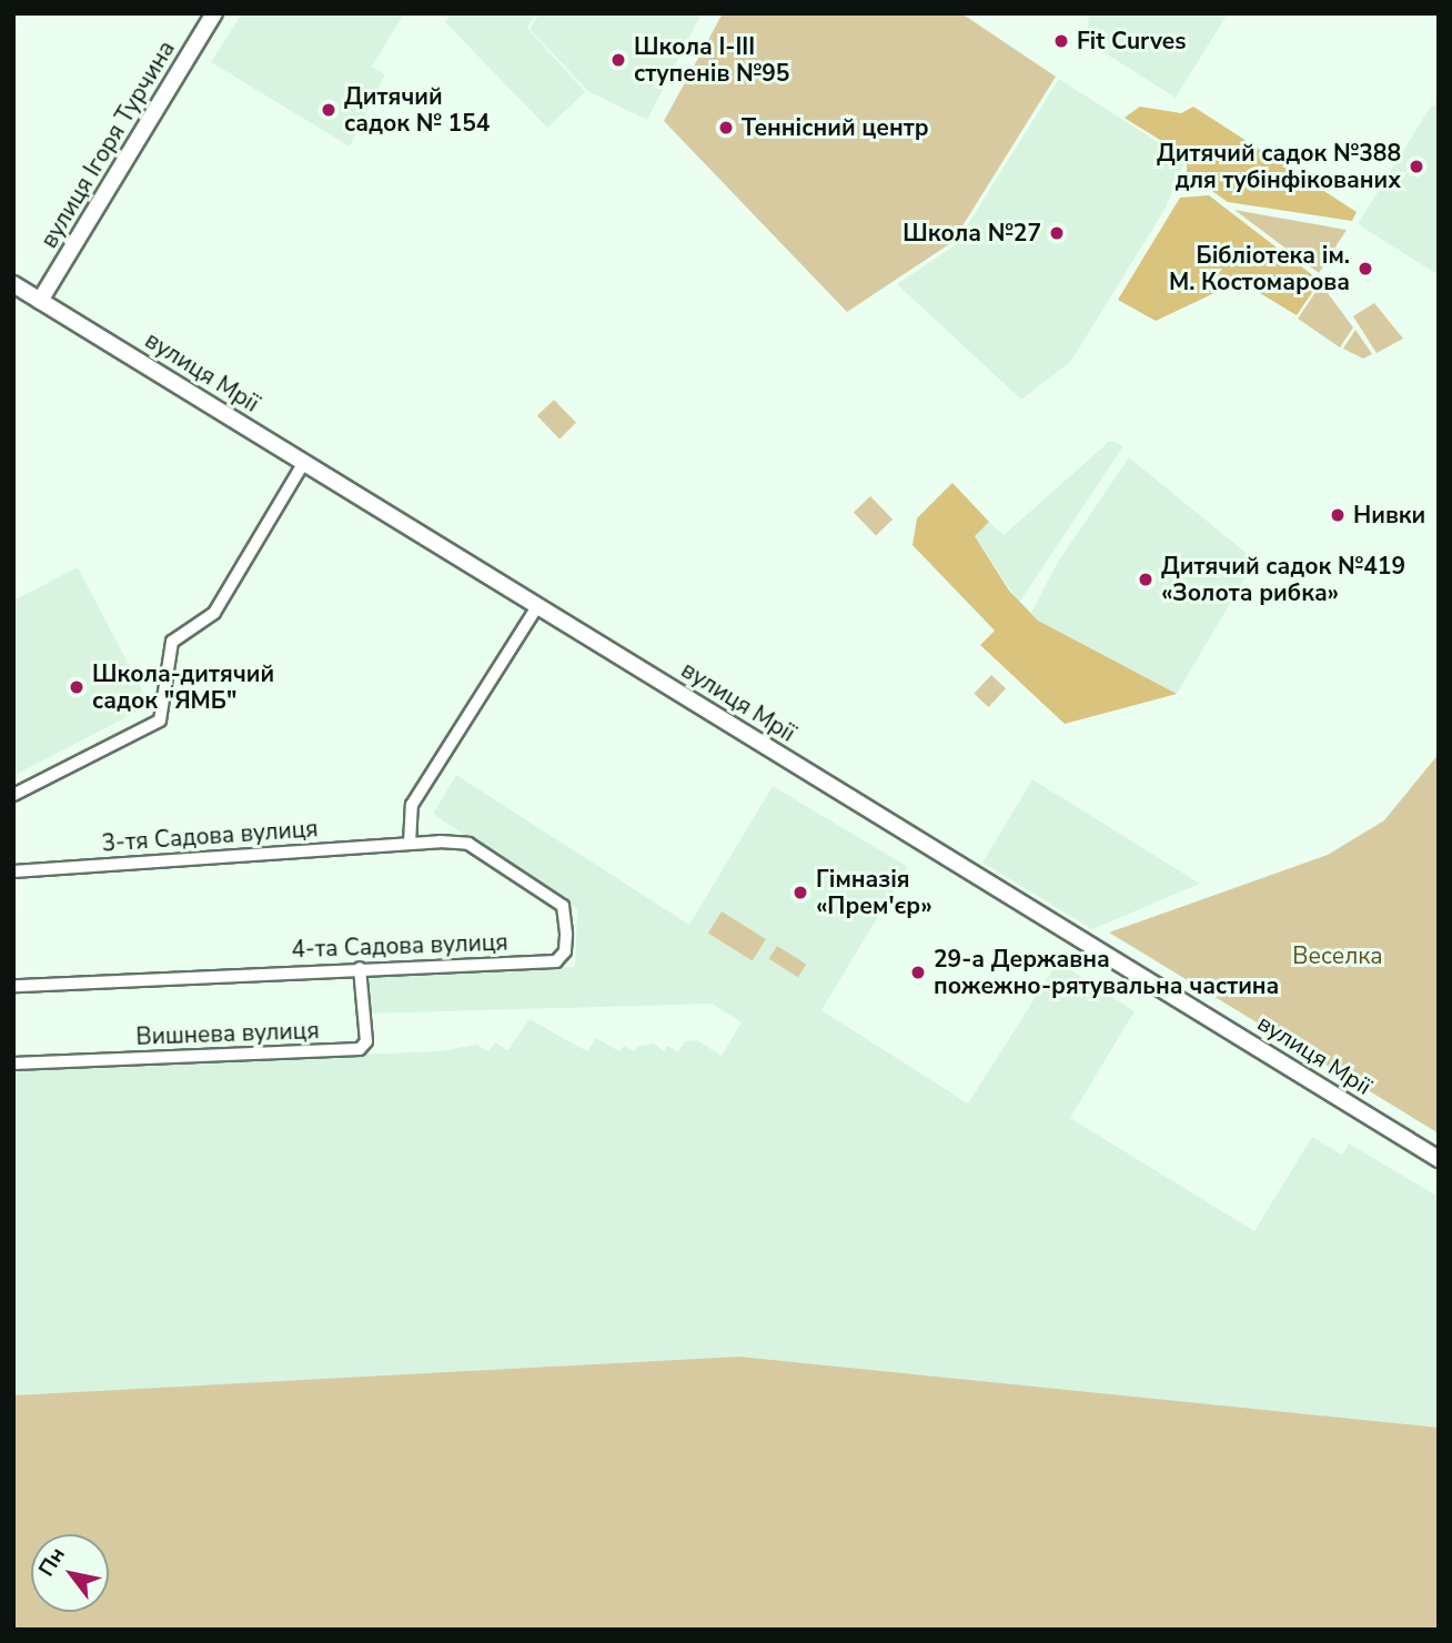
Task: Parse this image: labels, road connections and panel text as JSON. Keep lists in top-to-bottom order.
{
  "streets": {
    "street": [
      "вулиця Ігоря Турчина",
      "вулиця Мрії",
      "3-тя Садова вулиця",
      "4-та Садова вулиця",
      "Вишнева вулиця"
    ]
  },
  "crossings": [
    ["вулиця Ігоря Турчина", "вулиця Мрії"],
    ["3-тя Садова вулиця", "4-та Садова вулиця"],
    ["4-та Садова вулиця", "Вишнева вулиця"]
  ],
  "parks": ["Веселка"],
  "places": [
    "Fit Curves",
    "Школа І-ІІІ ступенів №95",
    "Дитячий садок № 154",
    "Теннісний центр",
    "Дитячий садок №388 для тубінфікованих",
    "Школа №27",
    "Бібліотека ім. М. Костомарова",
    "Нивки",
    "Дитячий садок №419 «Золота рибка»",
    "Школа-дитячий садок \"ЯМБ\"",
    "Гімназія «Прем'єр»",
    "29-а Державна пожежно-рятувальна частина"
  ],
  "north": "top left"
}
